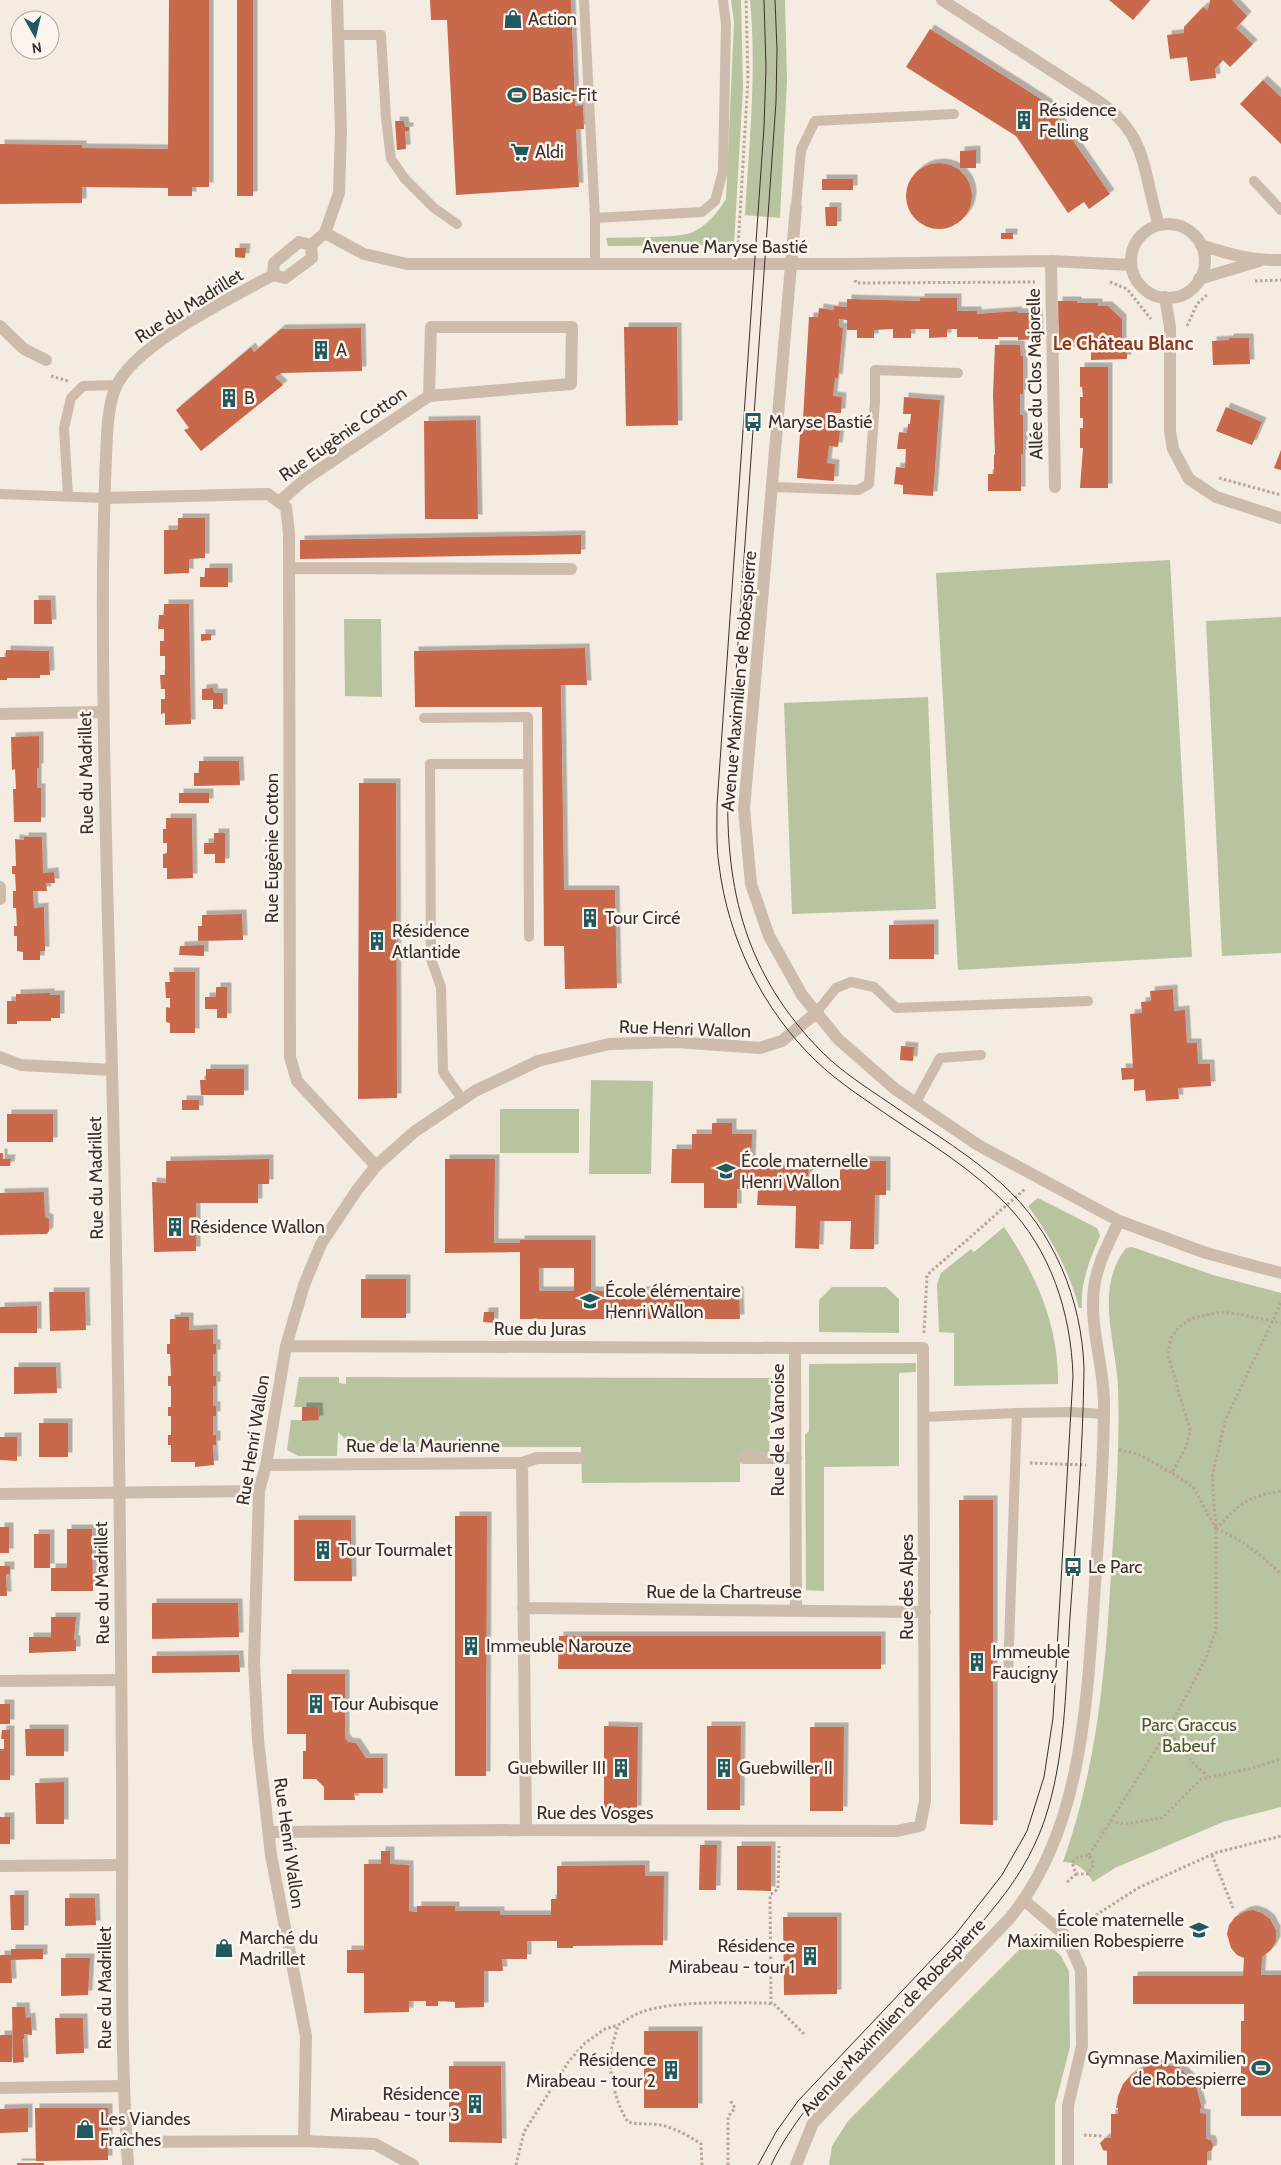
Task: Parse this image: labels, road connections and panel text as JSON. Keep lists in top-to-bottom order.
{
  "streets": {
    "street": [
      "Avenue Maryse Bastié",
      "Rue du Madrillet",
      "Allée du Clos Majorelle",
      "Rue Eugènie Cotton",
      "Avenue Maximilien de Robespierre",
      "Rue Henri Wallon",
      "Rue du Juras",
      "Rue de la Vanoise",
      "Rue de la Maurienne",
      "Rue des Alpes",
      "Rue de la Chartreuse",
      "Rue des Vosges"
    ]
  },
  "crossings": [
    ["Avenue Maryse Bastié", "Rue du Madrillet"],
    ["Avenue Maryse Bastié", "Allée du Clos Majorelle"],
    ["Avenue Maryse Bastié", "Avenue Maximilien de Robespierre"],
    ["Rue du Madrillet", "Rue Eugènie Cotton"],
    ["Rue Eugènie Cotton", "Rue Henri Wallon"],
    ["Avenue Maximilien de Robespierre", "Rue Henri Wallon"],
    ["Rue Henri Wallon", "Rue du Juras"],
    ["Rue Henri Wallon", "Rue de la Maurienne"],
    ["Rue Henri Wallon", "Rue des Vosges"],
    ["Rue du Juras", "Rue de la Vanoise"],
    ["Rue de la Vanoise", "Rue des Alpes"],
    ["Rue de la Vanoise", "Rue de la Chartreuse"],
    ["Rue des Alpes", "Rue de la Chartreuse"],
    ["Rue des Alpes", "Rue des Vosges"]
  ],
  "districts": ["Le Château Blanc"],
  "parks": ["Parc Graccus Babeuf"],
  "places": {
    "shop": ["Action", "Marché du Madrillet", "Les Viandes Fraîches"],
    "sports": ["Basic-Fit", "Gymnase Maximilien de Robespierre"],
    "building": [
      "Résidence Felling",
      "A",
      "B",
      "Tour Circé",
      "Résidence Atlantide",
      "Résidence Wallon",
      "Tour Tourmalet",
      "Immeuble Narouze",
      "Immeuble Faucigny",
      "Tour Aubisque",
      "Guebwiller III",
      "Guebwiller II",
      "Résidence Mirabeau - tour 1",
      "Résidence Mirabeau - tour 2",
      "Résidence Mirabeau - tour 3"
    ],
    "supermarket": ["Aldi"],
    "bus stop": ["Maryse Bastié", "Le Parc"],
    "school or university": ["École maternelle Henri Wallon", "École élémentaire Henri Wallon", "École maternelle Maximilien Robespierre"]
  },
  "north": "bottom"
}
